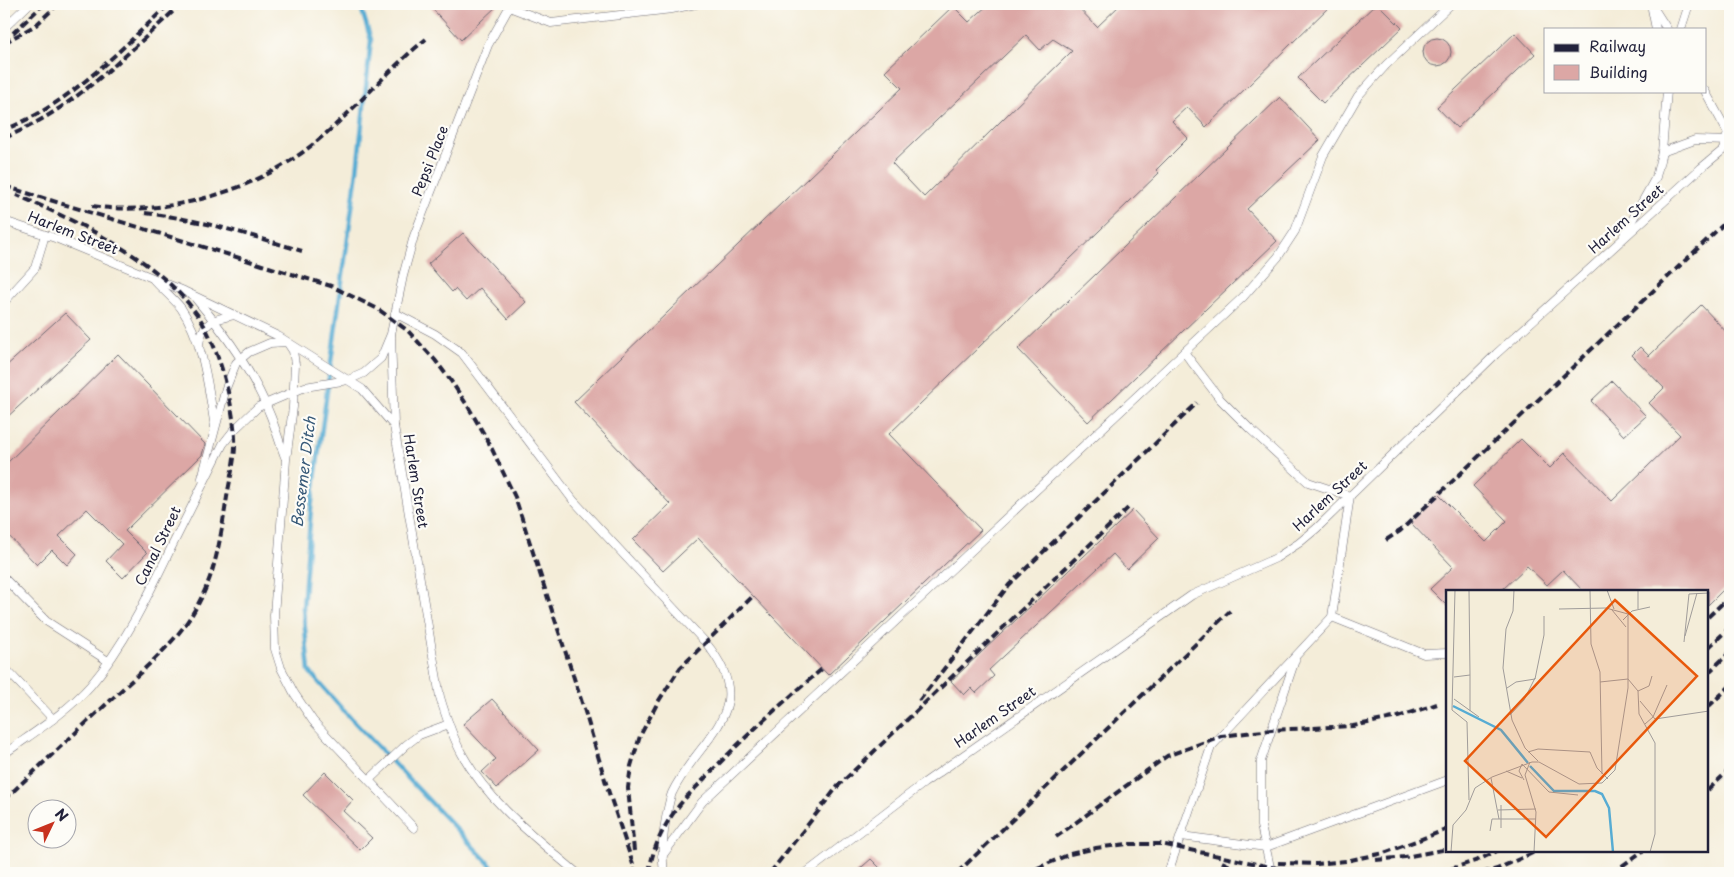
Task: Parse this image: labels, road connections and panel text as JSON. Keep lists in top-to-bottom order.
{
  "streets": {
    "lane": ["Pepsi Place", "Harlem Street", "Canal Street"]
  },
  "crossings": [
    ["Pepsi Place", "Canal Street"],
    ["Harlem Street", "Canal Street"]
  ],
  "water": ["Bessemer Ditch"],
  "legend": ["Railway", "Building"],
  "north": "top right"
}
